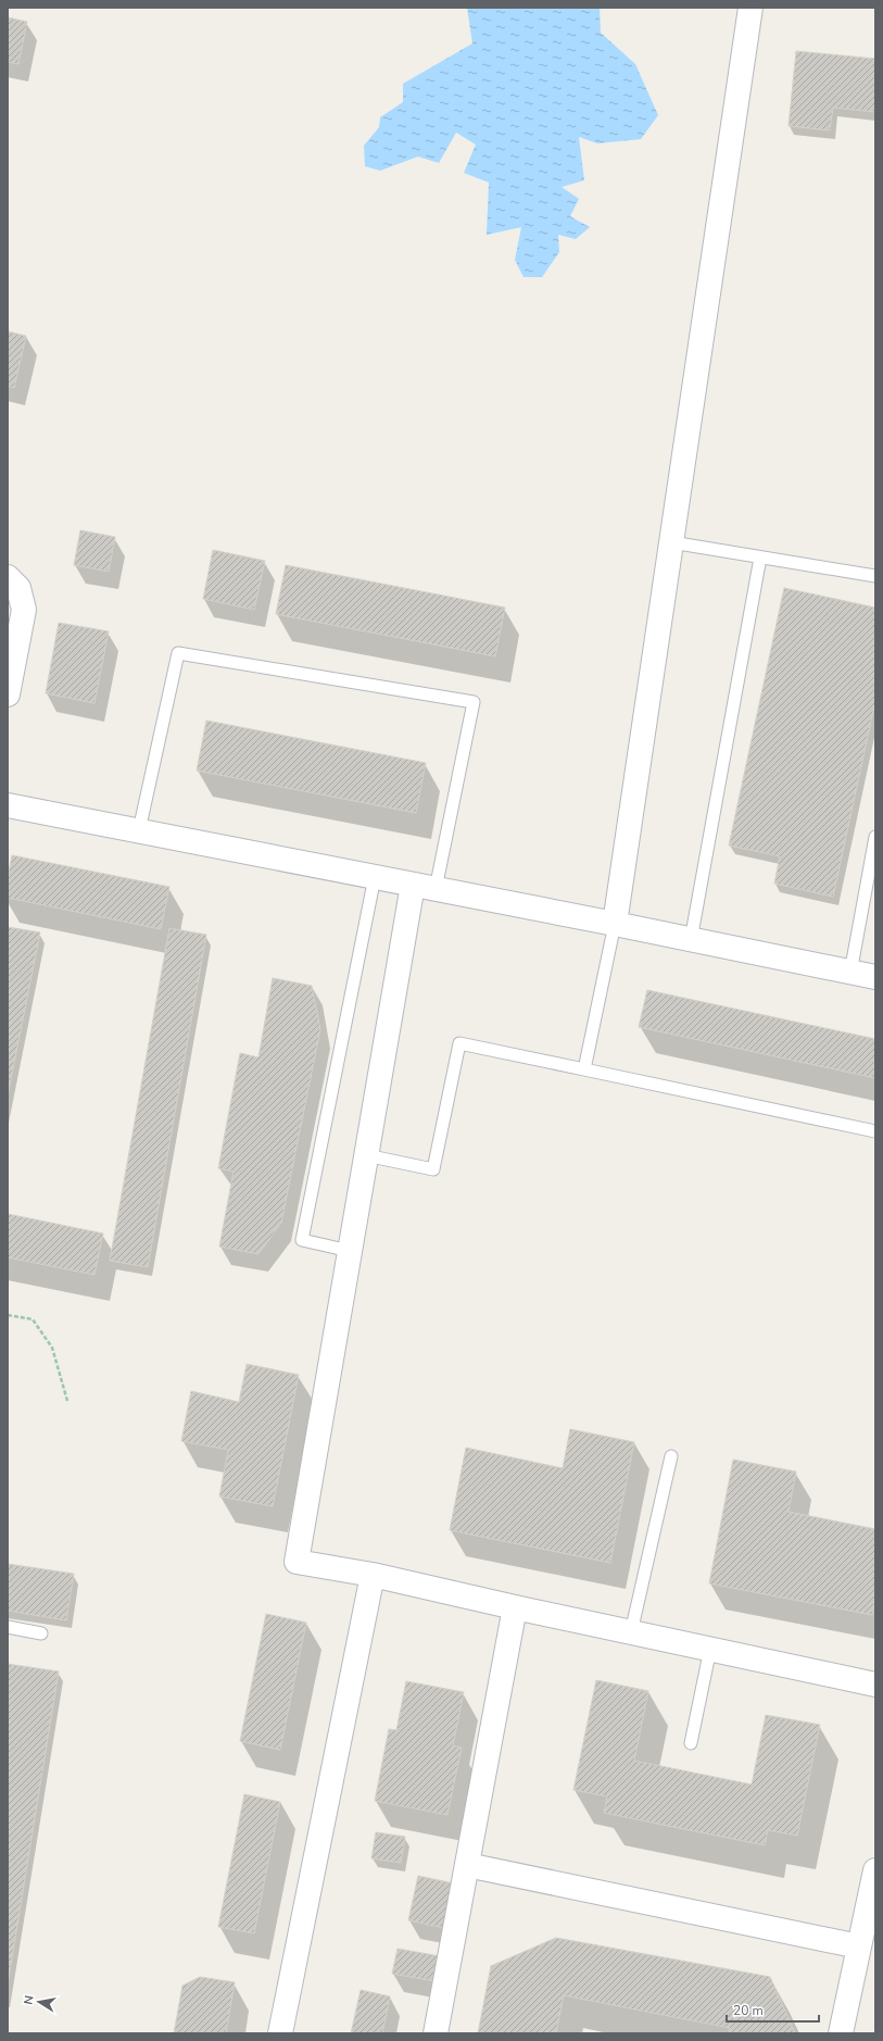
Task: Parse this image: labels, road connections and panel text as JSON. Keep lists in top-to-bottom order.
{
  "scale_bar": "20 m",
  "north": "left"
}
